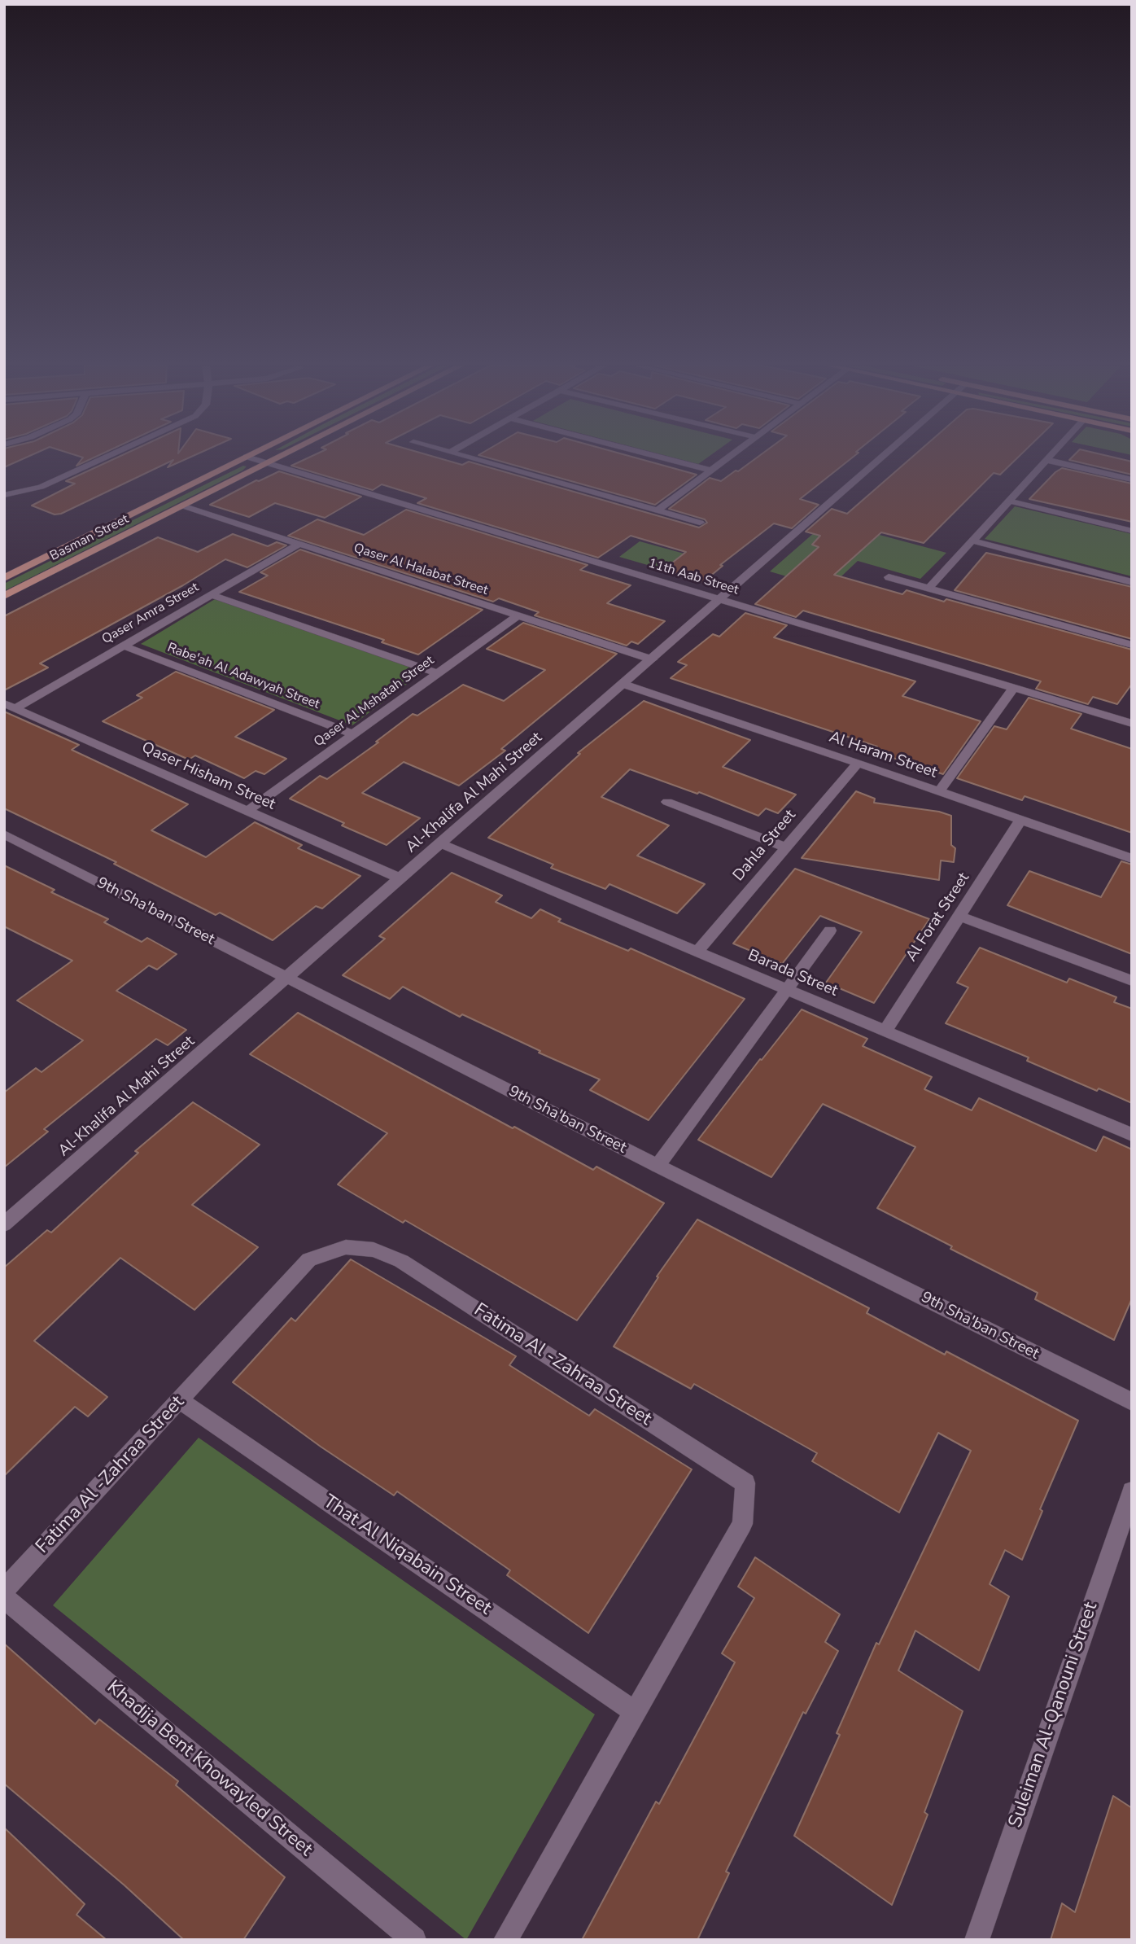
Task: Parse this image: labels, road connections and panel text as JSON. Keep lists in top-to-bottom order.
{
  "streets": {
    "main road": ["Basman Street"],
    "street": [
      "Qaser Al Halabat Street",
      "11th Aab Street",
      "Qaser Amra Street",
      "Rabe'ah Al Adawyah Street",
      "Qaser Al Mshatah Street",
      "Al Haram Street",
      "Qaser Hisham Street",
      "Al-Khalifa Al Mahi Street",
      "Dahla Street",
      "9th Sha'ban Street",
      "Al Forat Street",
      "Barada Street",
      "Fatima Al -Zahraa Street",
      "That Al Niqabain Street",
      "Suleiman Al-Qanouni Street",
      "Khadija Bent Khowayled Street"
    ]
  },
  "crossings": [
    ["Basman Street", "Qaser Al Halabat Street"],
    ["Basman Street", "11th Aab Street"],
    ["Qaser Al Halabat Street", "Qaser Amra Street"],
    ["Qaser Al Halabat Street", "Qaser Al Mshatah Street"],
    ["Qaser Al Halabat Street", "Al-Khalifa Al Mahi Street"],
    ["11th Aab Street", "Al-Khalifa Al Mahi Street"],
    ["Qaser Amra Street", "Rabe'ah Al Adawyah Street"],
    ["Qaser Amra Street", "Qaser Hisham Street"],
    ["Rabe'ah Al Adawyah Street", "Qaser Al Mshatah Street"],
    ["Qaser Al Mshatah Street", "Qaser Hisham Street"],
    ["Al Haram Street", "Al-Khalifa Al Mahi Street"],
    ["Al Haram Street", "Dahla Street"],
    ["Al Haram Street", "Al Forat Street"],
    ["Qaser Hisham Street", "Al-Khalifa Al Mahi Street"],
    ["Al-Khalifa Al Mahi Street", "9th Sha'ban Street"],
    ["Al-Khalifa Al Mahi Street", "Barada Street"],
    ["Dahla Street", "Barada Street"],
    ["Al Forat Street", "Barada Street"],
    ["Fatima Al -Zahraa Street", "That Al Niqabain Street"]
  ]
}
